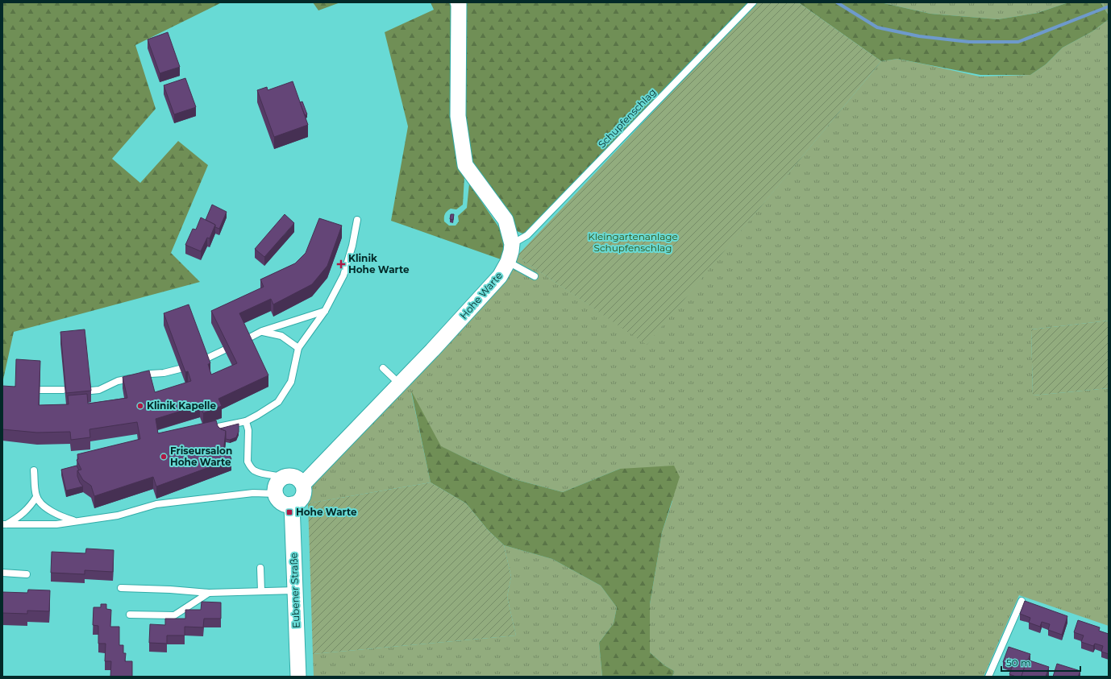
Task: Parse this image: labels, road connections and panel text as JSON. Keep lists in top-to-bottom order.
{
  "streets": {
    "street": ["Hohe Warte", "Eubener Straße"],
    "lane": ["Schupfenschlag"]
  },
  "crossings": [
    ["Schupfenschlag", "Hohe Warte"],
    ["Hohe Warte", "Eubener Straße"]
  ],
  "parks": ["Kleingartenanlage Schupfenschlag"],
  "places": {
    "health": ["Klinik Hohe Warte"],
    "other": ["Klinik Kapelle", "Friseursalon Hohe Warte"],
    "transit": ["Hohe Warte"]
  },
  "scale_bar": "50 m"
}
